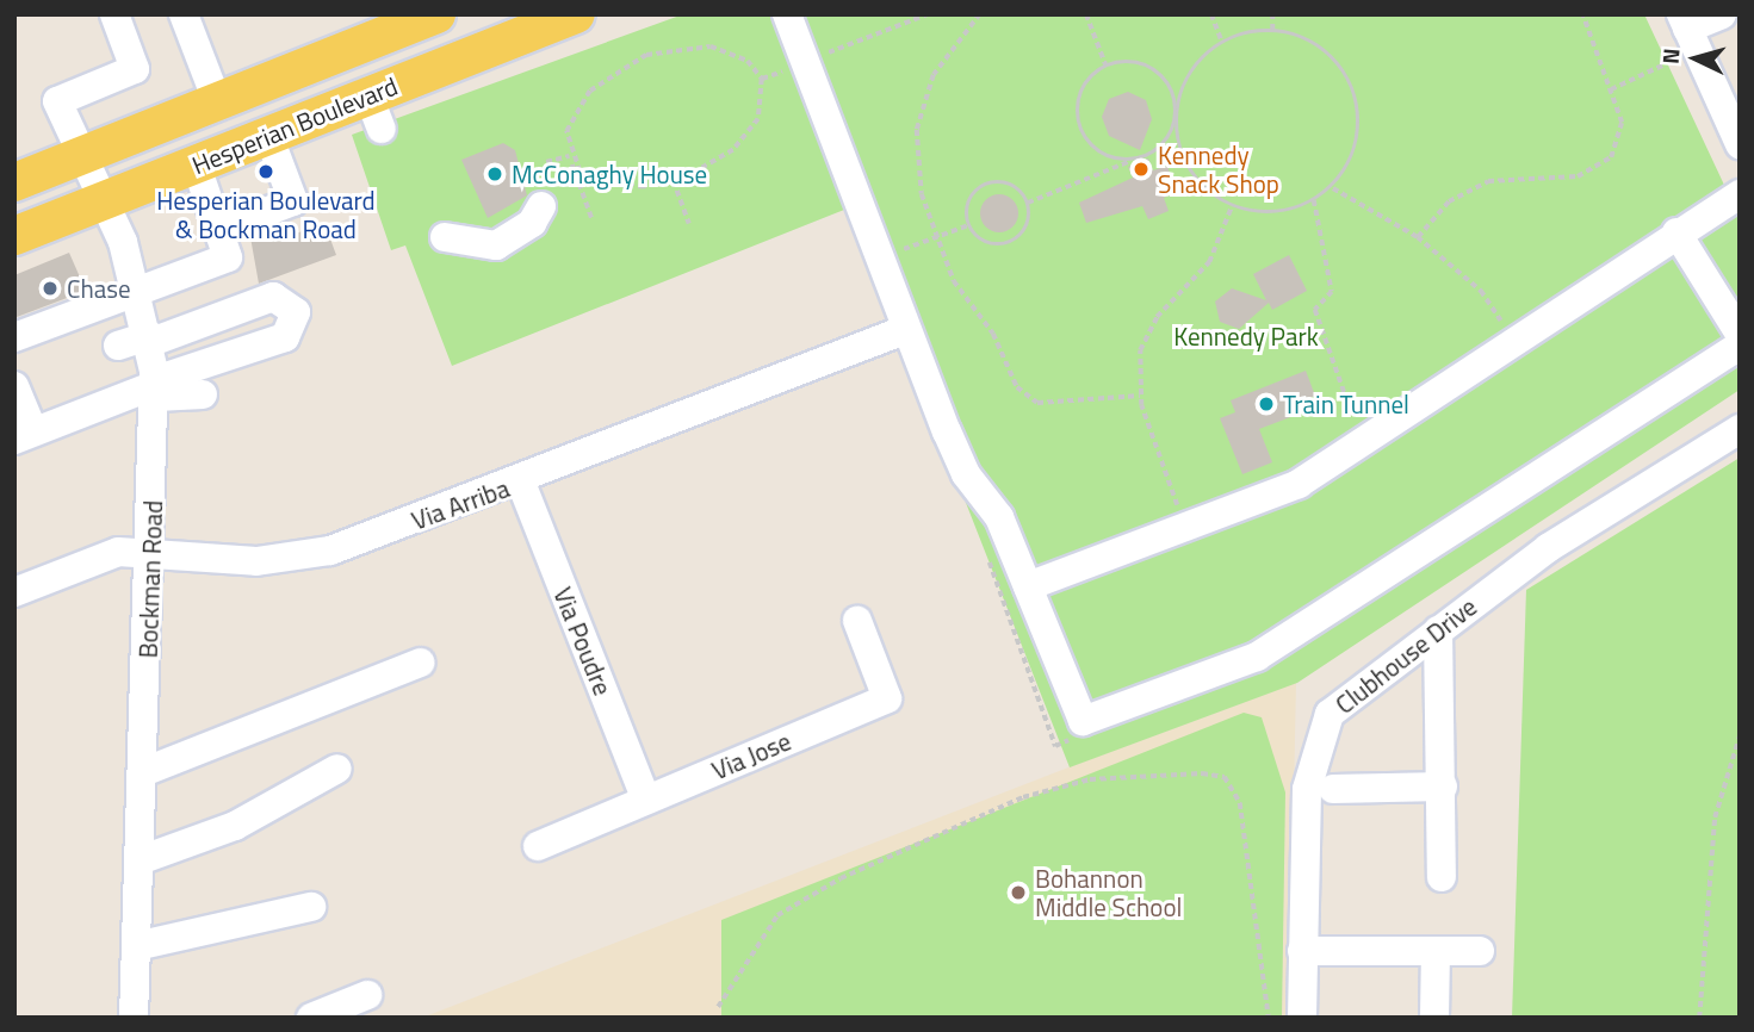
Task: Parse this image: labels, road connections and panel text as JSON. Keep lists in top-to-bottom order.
{
  "streets": {
    "main road": ["Hesperian Boulevard"],
    "street": [
      "Via Arriba",
      "Bockman Road",
      "Via Poudre",
      "Clubhouse Drive",
      "Via Jose"
    ]
  },
  "crossings": [
    ["Hesperian Boulevard", "Bockman Road"],
    ["Via Arriba", "Bockman Road"],
    ["Via Arriba", "Via Poudre"],
    ["Via Poudre", "Via Jose"]
  ],
  "parks": ["Kennedy Park"],
  "places": [
    "Kennedy Snack Shop",
    "Hesperian Boulevard & Bockman Road",
    "McConaghy House",
    "Chase",
    "Train Tunnel",
    "Bohannon Middle School"
  ],
  "north": "left"
}
